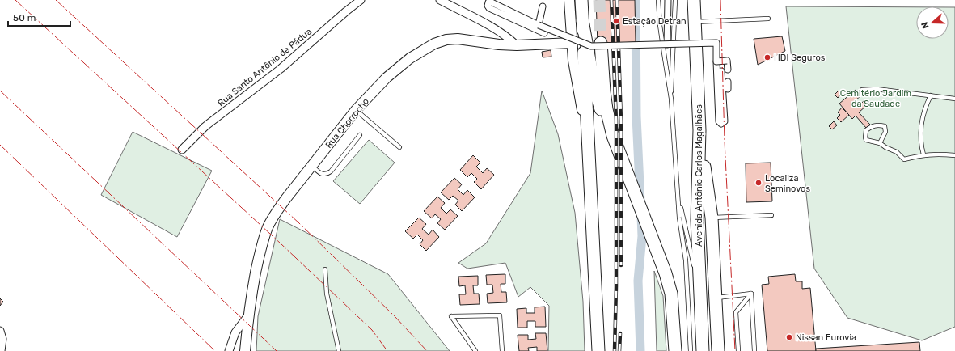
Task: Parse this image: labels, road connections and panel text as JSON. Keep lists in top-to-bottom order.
{
  "streets": {
    "main road": ["Avenida Antônio Carlos Magalhães"],
    "street": ["Rua Santo Antônio de Pádua", "Rua Chorrocho"]
  },
  "parks": ["Cemitério Jardim da Saudade"],
  "places": [
    "Estação Detran",
    "HDI Seguros",
    "Localiza Seminovos",
    "Nissan Eurovia"
  ],
  "scale_bar": "50 m",
  "north": "left"
}
